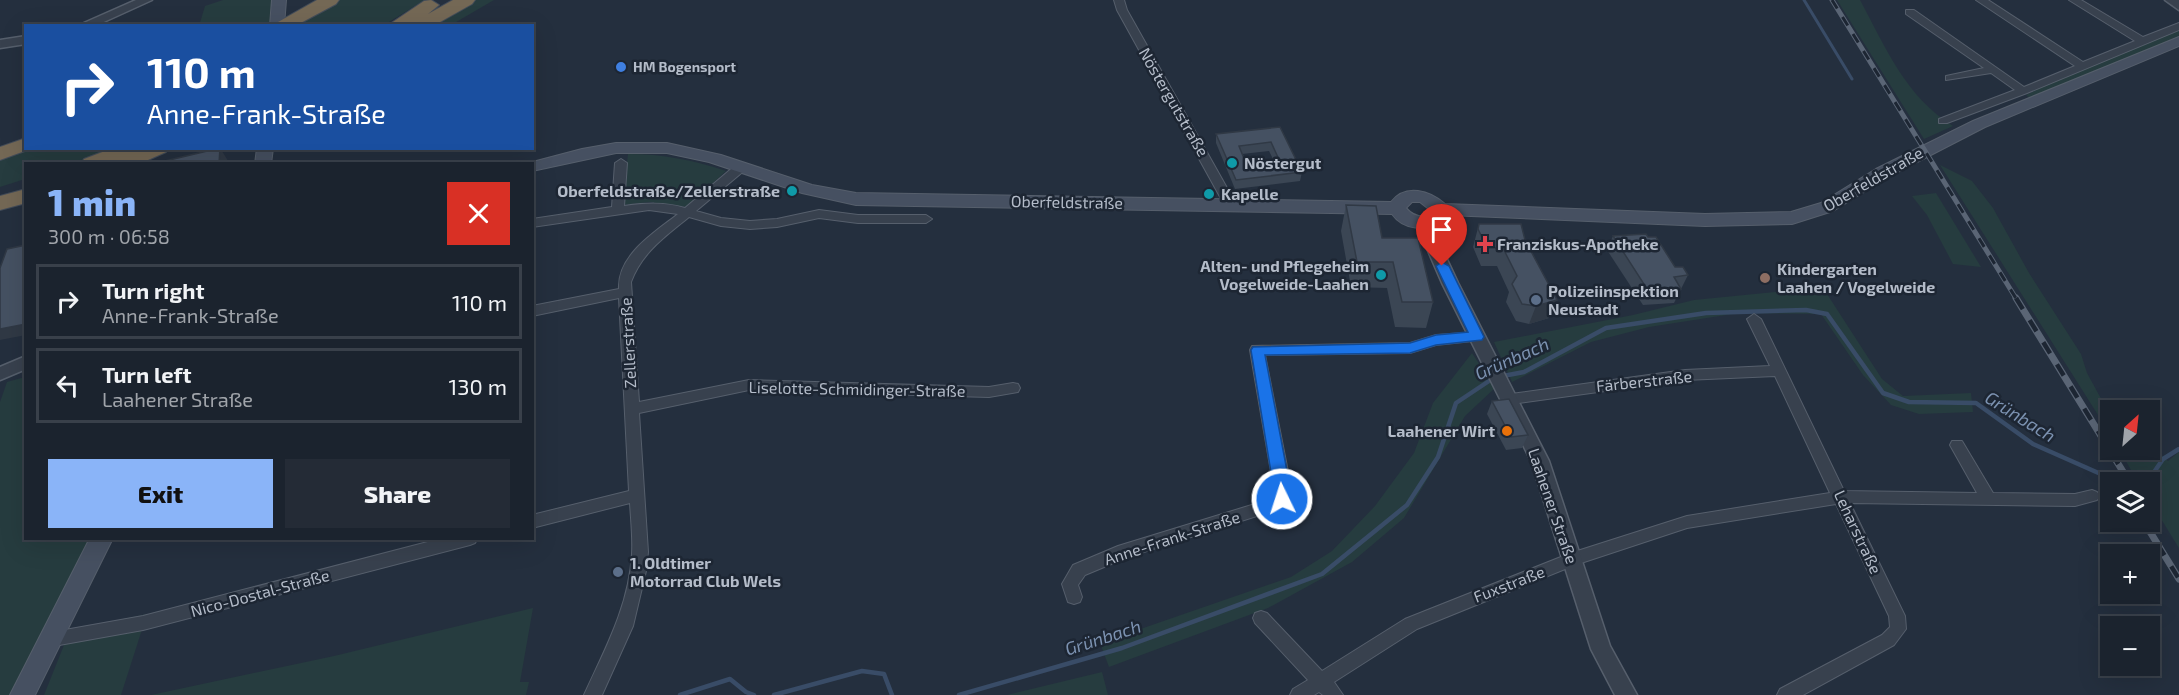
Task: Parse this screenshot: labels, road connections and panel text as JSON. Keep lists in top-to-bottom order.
{
  "streets": {
    "main road": ["Oberfeldstraße"],
    "street": [
      "Nöstergutstraße",
      "Zellerstraße",
      "Färberstraße",
      "Liselotte-Schmidinger-Straße",
      "Laahener Straße",
      "Leharstraße",
      "Anne-Frank-Straße",
      "Fuxstraße",
      "Nico-Dostal-Straße"
    ]
  },
  "crossings": [
    ["Nöstergutstraße", "Oberfeldstraße"],
    ["Zellerstraße", "Liselotte-Schmidinger-Straße"],
    ["Färberstraße", "Laahener Straße"],
    ["Färberstraße", "Leharstraße"],
    ["Laahener Straße", "Anne-Frank-Straße"],
    ["Laahener Straße", "Fuxstraße"],
    ["Leharstraße", "Fuxstraße"]
  ],
  "water": ["Grünbach"],
  "places": {
    "other": [
      "HM Bogensport",
      "Nöstergut",
      "Oberfeldstraße/Zellerstraße",
      "Kapelle",
      "Alten- und Pflegeheim Vogelweide-Laahen",
      "Kindergarten Laahen / Vogelweide",
      "Polizeiinspektion Neustadt",
      "Laahener Wirt",
      "1. Oldtimer Motorrad Club Wels"
    ],
    "health": ["Franziskus-Apotheke"]
  },
  "north": "top right",
  "page": {
    "turn": ["110 m", "Anne-Frank-Straße"],
    "heading": ["1 min", "300 m · 06:58"],
    "list": [
      {
        "name": "Turn right",
        "note": "Anne-Frank-Straße",
        "value": "110 m"
      },
      {
        "name": "Turn left",
        "note": "Laahener Straße",
        "value": "130 m"
      }
    ],
    "map_buttons": ["+", "−"],
    "buttons": ["Exit", "Share"]
  }
}
